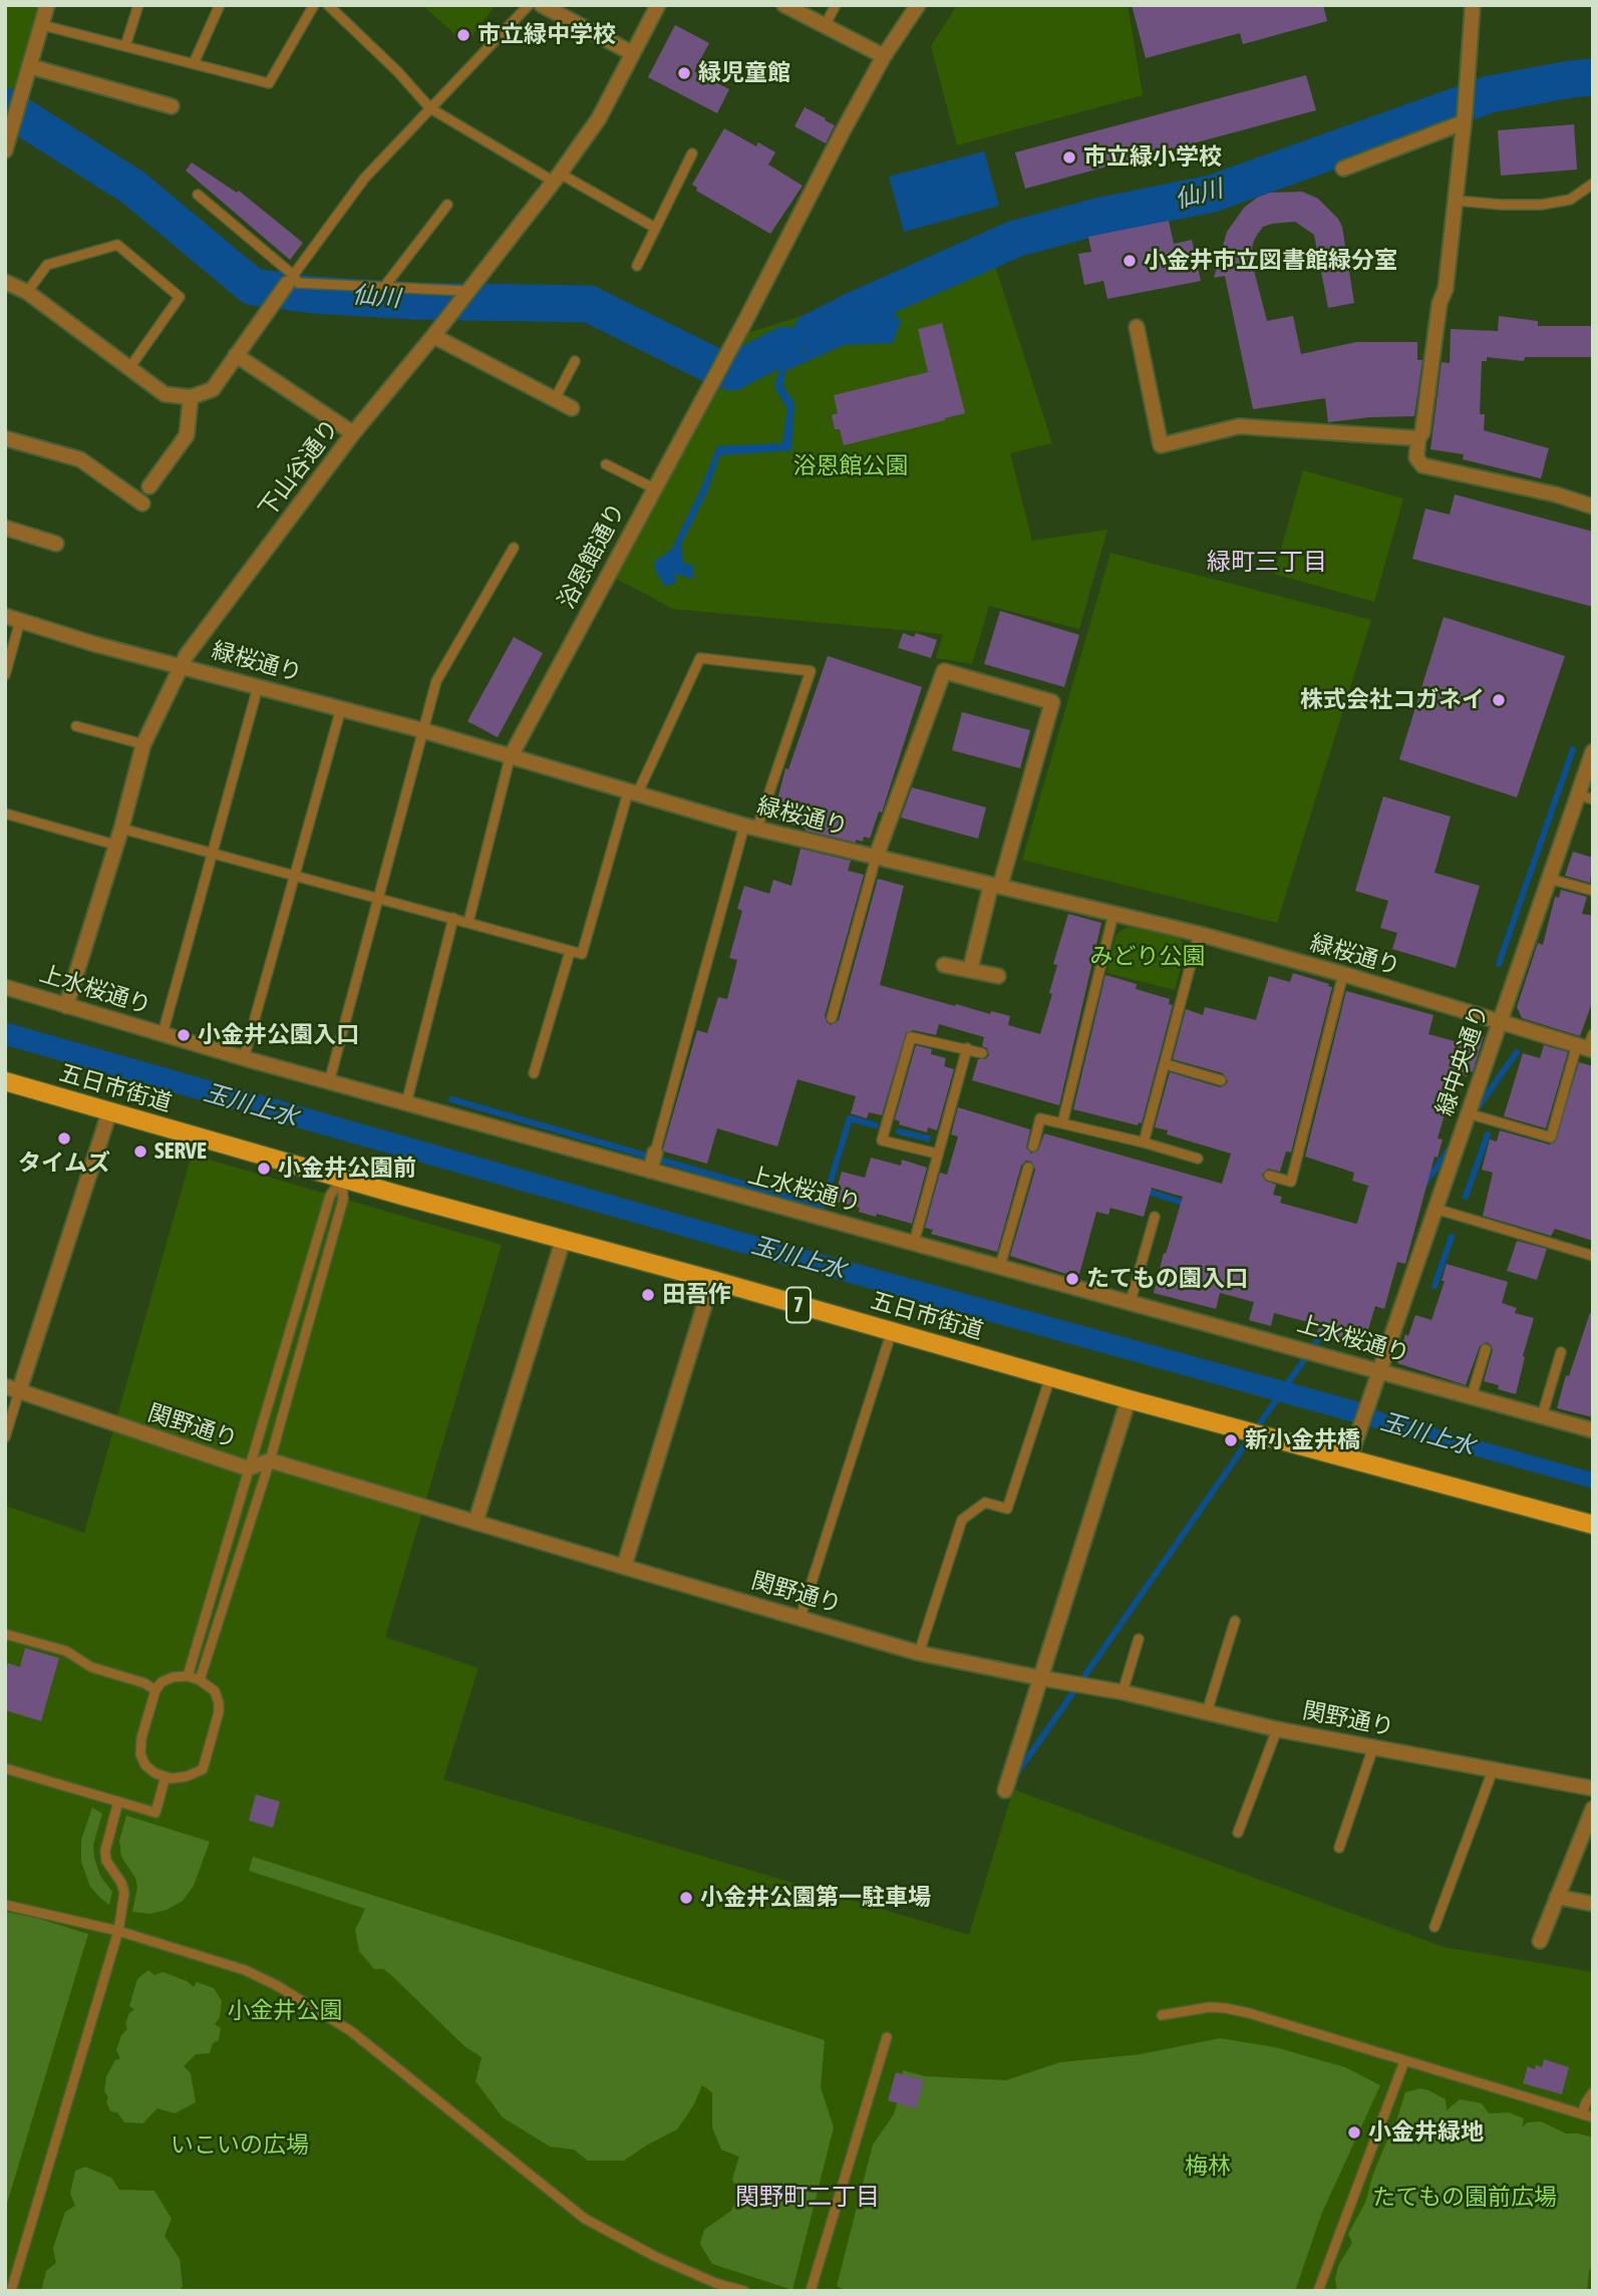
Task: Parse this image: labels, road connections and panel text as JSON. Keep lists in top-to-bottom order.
{
  "streets": {
    "main road": ["五日市街道", "7"],
    "street": [
      "下山谷通り",
      "浴恩館通り",
      "緑桜通り",
      "上水桜通り",
      "緑中央通り",
      "関野通り"
    ]
  },
  "crossings": [
    ["下山谷通り", "緑桜通り"],
    ["下山谷通り", "上水桜通り"],
    ["浴恩館通り", "緑桜通り"],
    ["緑桜通り", "緑中央通り"],
    ["上水桜通り", "緑中央通り"],
    ["緑中央通り", "五日市街道"]
  ],
  "districts": ["緑町三丁目", "関野町二丁目"],
  "water": ["仙川", "玉川上水"],
  "parks": [
    "浴恩館公園",
    "みどり公園",
    "小金井公園",
    "いこいの広場",
    "梅林",
    "たてもの園前広場"
  ],
  "places": [
    "市立緑中学校",
    "緑児童館",
    "市立緑小学校",
    "小金井市立図書館緑分室",
    "株式会社コガネイ",
    "小金井公園入口",
    "タイムズ",
    "SERVE",
    "小金井公園前",
    "たてもの園入口",
    "田吾作",
    "新小金井橋",
    "小金井公園第一駐車場",
    "小金井緑地"
  ]
}
